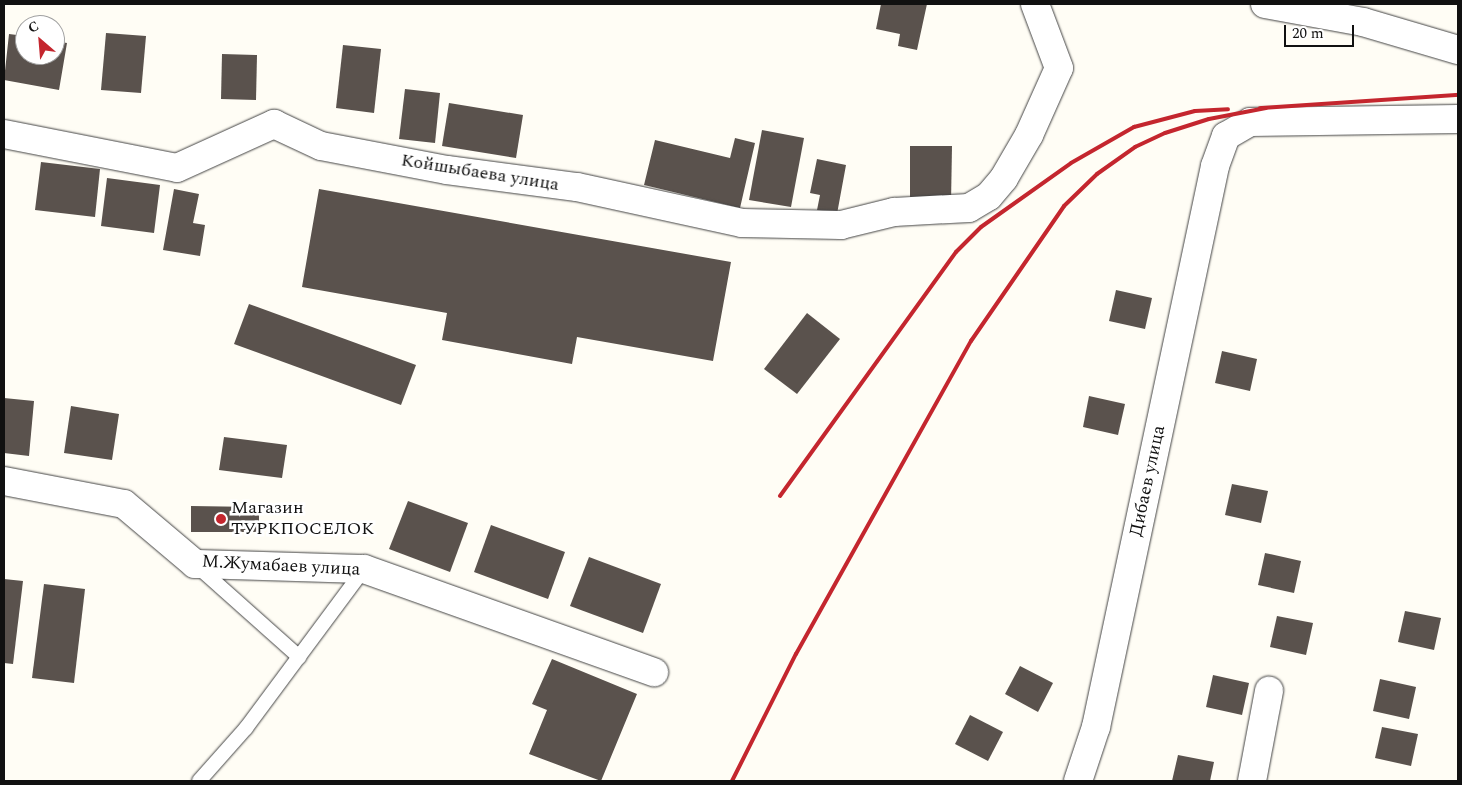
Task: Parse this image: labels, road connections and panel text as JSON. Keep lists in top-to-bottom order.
{
  "streets": {
    "street": ["Койшыбаева улица", "Дибаев улица", "М.Жумабаев улица"]
  },
  "places": ["Магазин ТУРКПОСЕЛОК"],
  "scale_bar": "20 m",
  "north": "top left"
}
